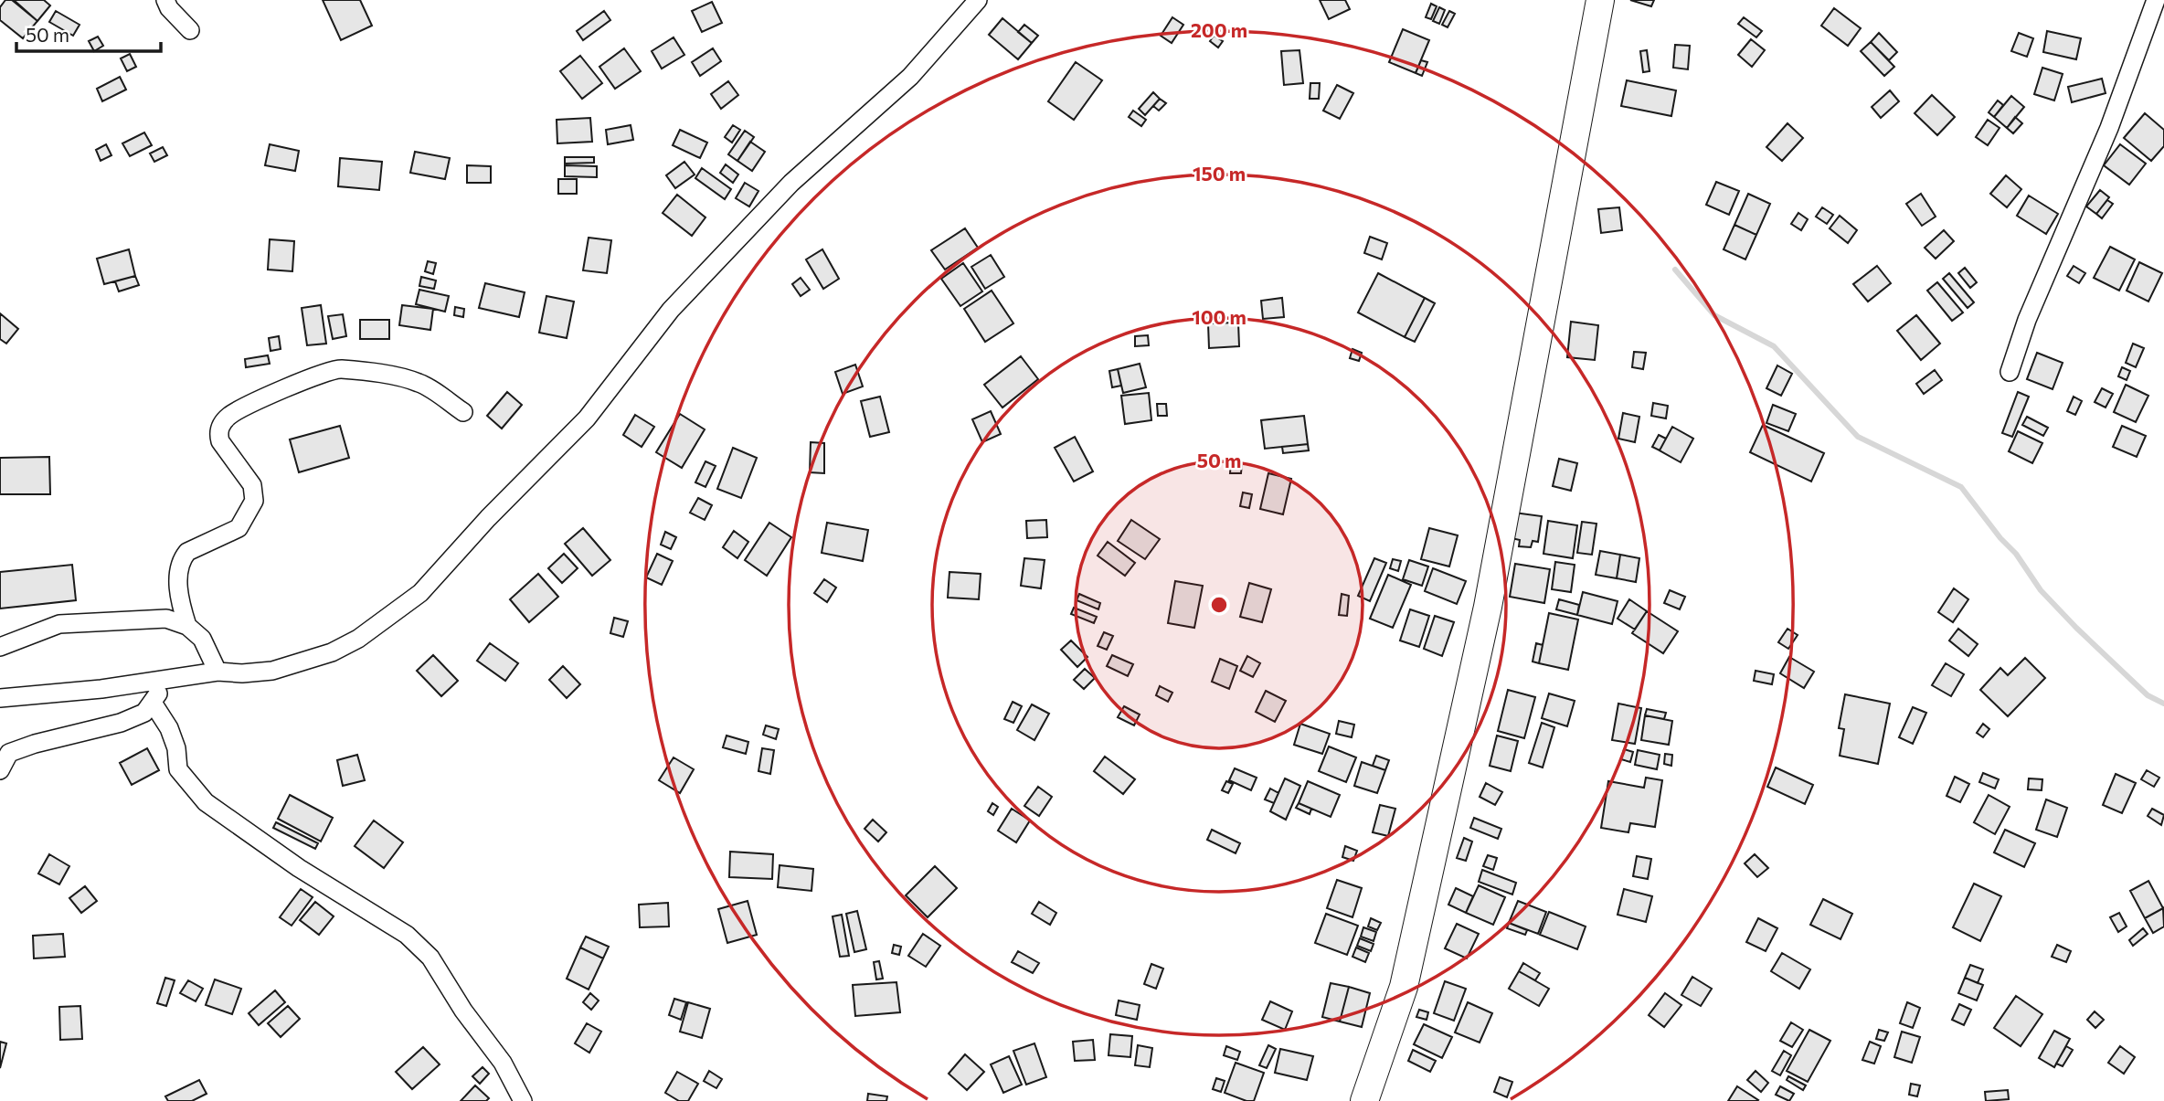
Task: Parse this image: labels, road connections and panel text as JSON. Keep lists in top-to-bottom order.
{
  "scale_bar": "50 m",
  "rings": [
    "200 m",
    "150 m",
    "100 m",
    "50 m"
  ]
}
